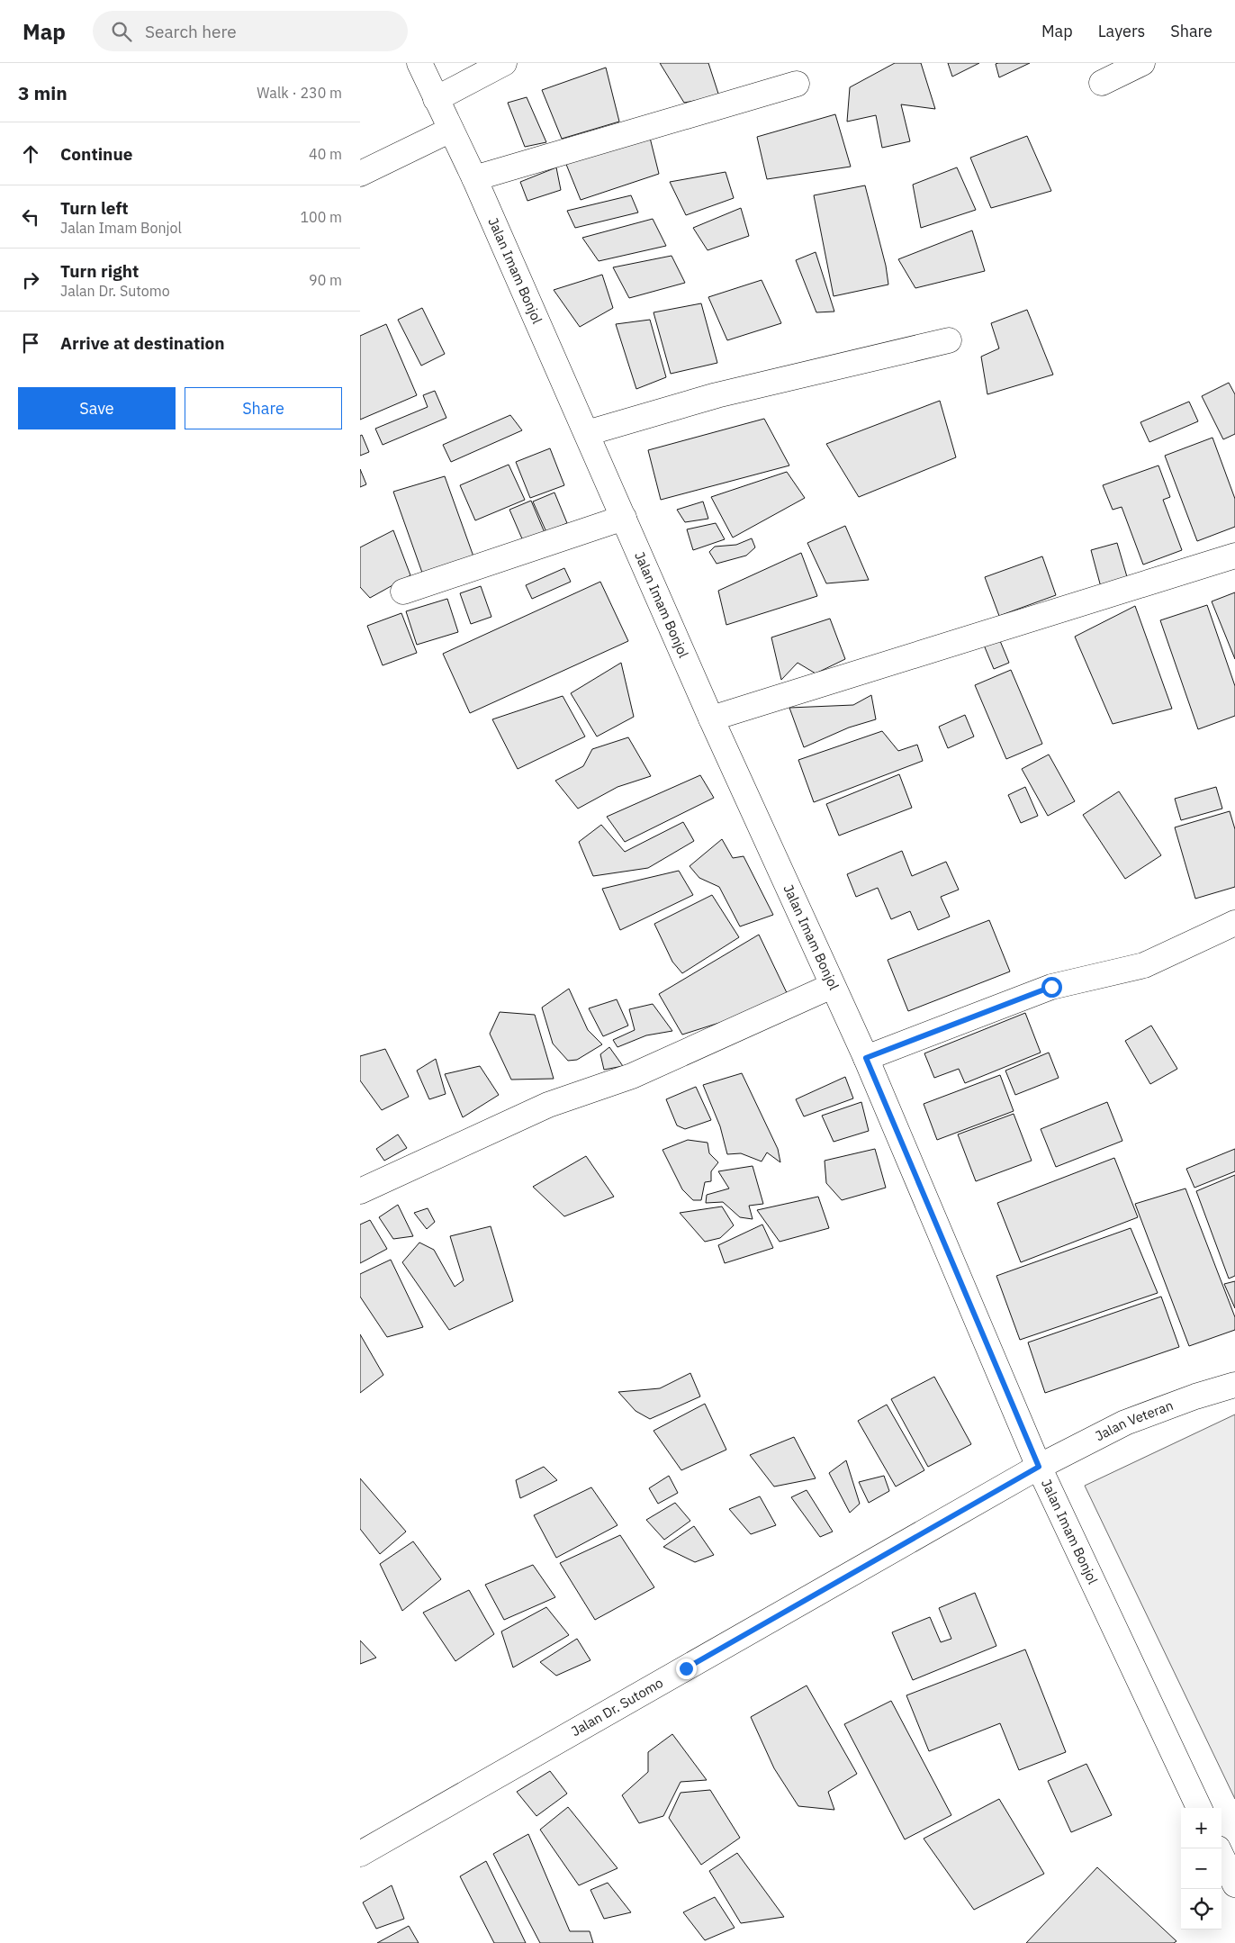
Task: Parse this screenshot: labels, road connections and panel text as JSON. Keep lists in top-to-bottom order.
{
  "streets": {
    "street": ["Jalan Imam Bonjol", "Jalan Veteran", "Jalan Dr. Sutomo"]
  },
  "crossings": [
    ["Jalan Imam Bonjol", "Jalan Veteran"],
    ["Jalan Imam Bonjol", "Jalan Dr. Sutomo"],
    ["Jalan Veteran", "Jalan Dr. Sutomo"]
  ],
  "page": {
    "header": "Map",
    "search": "Search here",
    "nav": ["Map", "Layers", "Share"],
    "heading": ["3 min", "Walk · 230 m"],
    "list": [
      ["Continue", "40 m"],
      ["Turn left", "Jalan Imam Bonjol", "100 m"],
      ["Turn right", "Jalan Dr. Sutomo", "90 m"],
      "Arrive at destination"
    ],
    "buttons": ["Save", "Share"],
    "map_buttons": ["+", "−"]
  }
}
